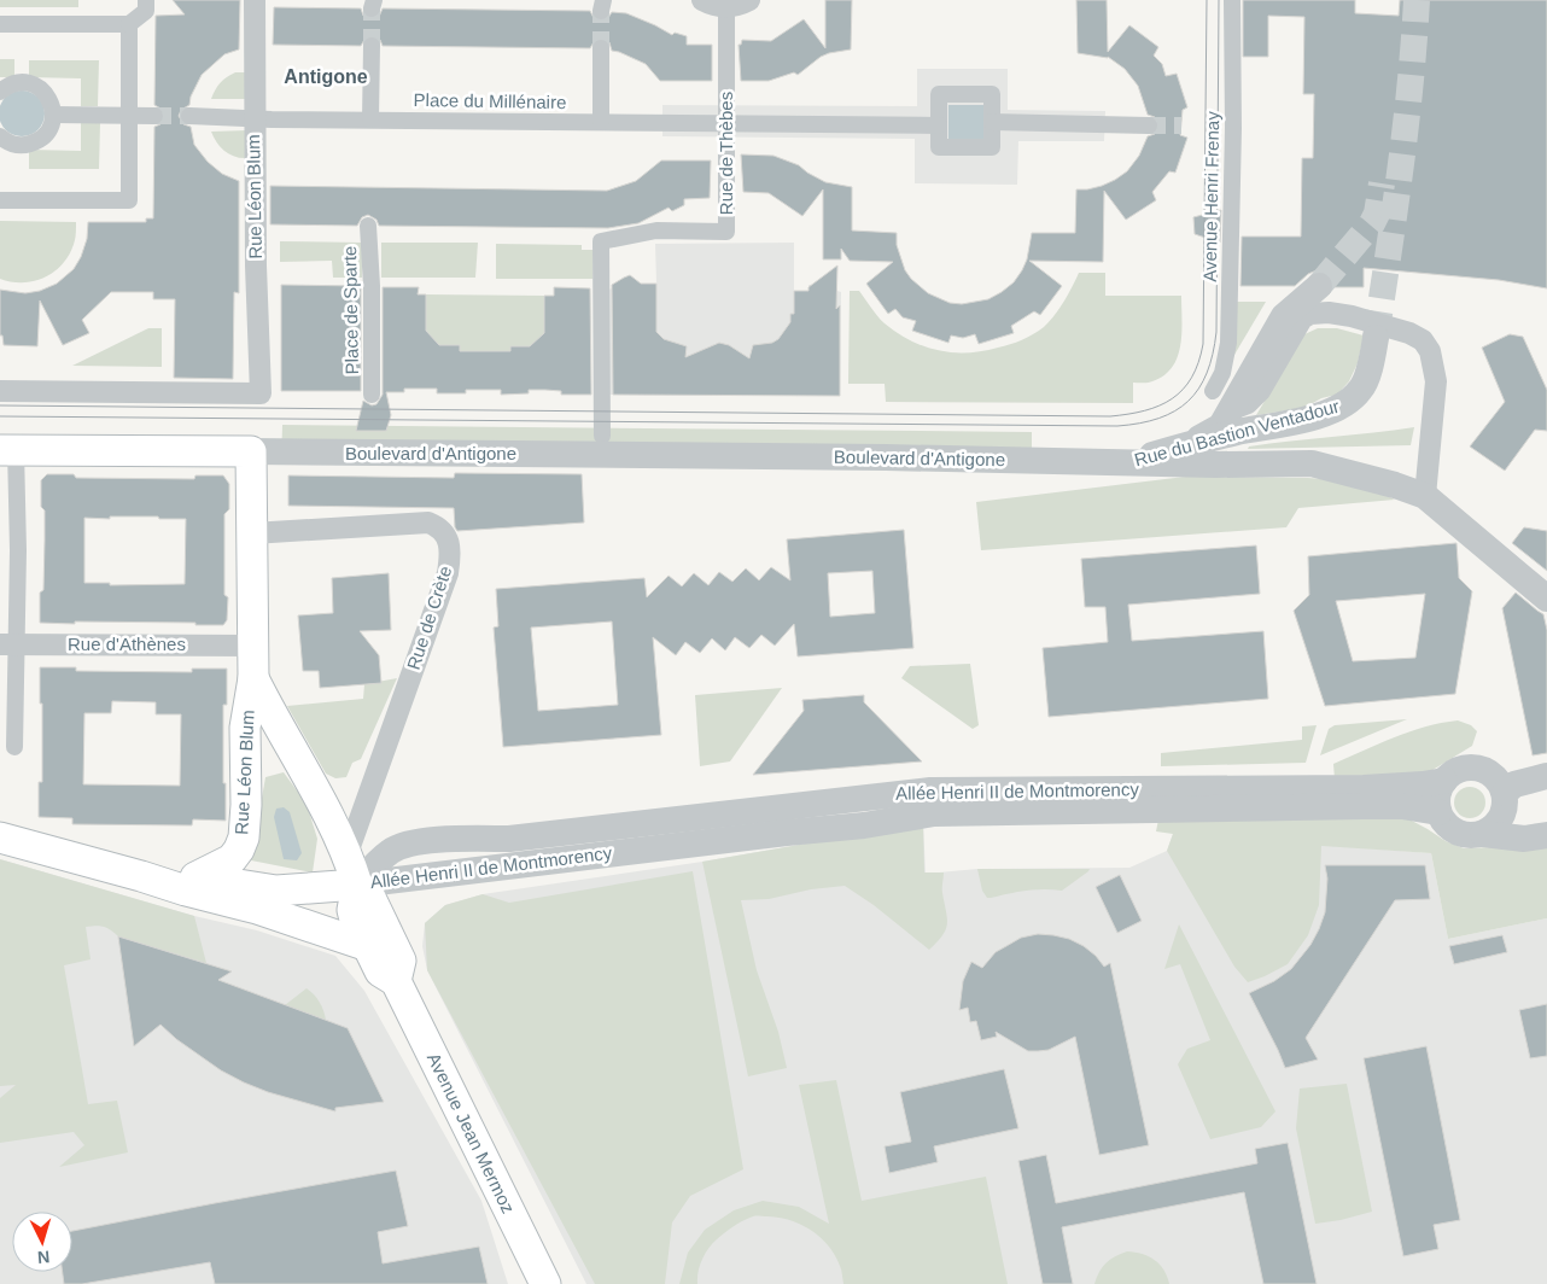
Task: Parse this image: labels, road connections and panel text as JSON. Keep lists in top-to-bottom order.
{
  "streets": {
    "main road": ["Rue Léon Blum", "Avenue Jean Mermoz"],
    "street": [
      "Place du Millénaire",
      "Rue de Thèbes",
      "Avenue Henri Frenay",
      "Place de Sparte",
      "Rue du Bastion Ventadour",
      "Boulevard d'Antigone",
      "Rue de Crète",
      "Rue d'Athènes",
      "Allée Henri II de Montmorency"
    ]
  },
  "crossings": [
    ["Place du Millénaire", "Rue de Thèbes"],
    ["Place du Millénaire", "Rue Léon Blum"],
    ["Rue Léon Blum", "Boulevard d'Antigone"],
    ["Rue Léon Blum", "Rue de Crète"],
    ["Rue Léon Blum", "Rue d'Athènes"],
    ["Rue Léon Blum", "Allée Henri II de Montmorency"],
    ["Rue Léon Blum", "Avenue Jean Mermoz"],
    ["Rue du Bastion Ventadour", "Boulevard d'Antigone"],
    ["Allée Henri II de Montmorency", "Avenue Jean Mermoz"]
  ],
  "districts": ["Antigone"],
  "north": "bottom"
}
